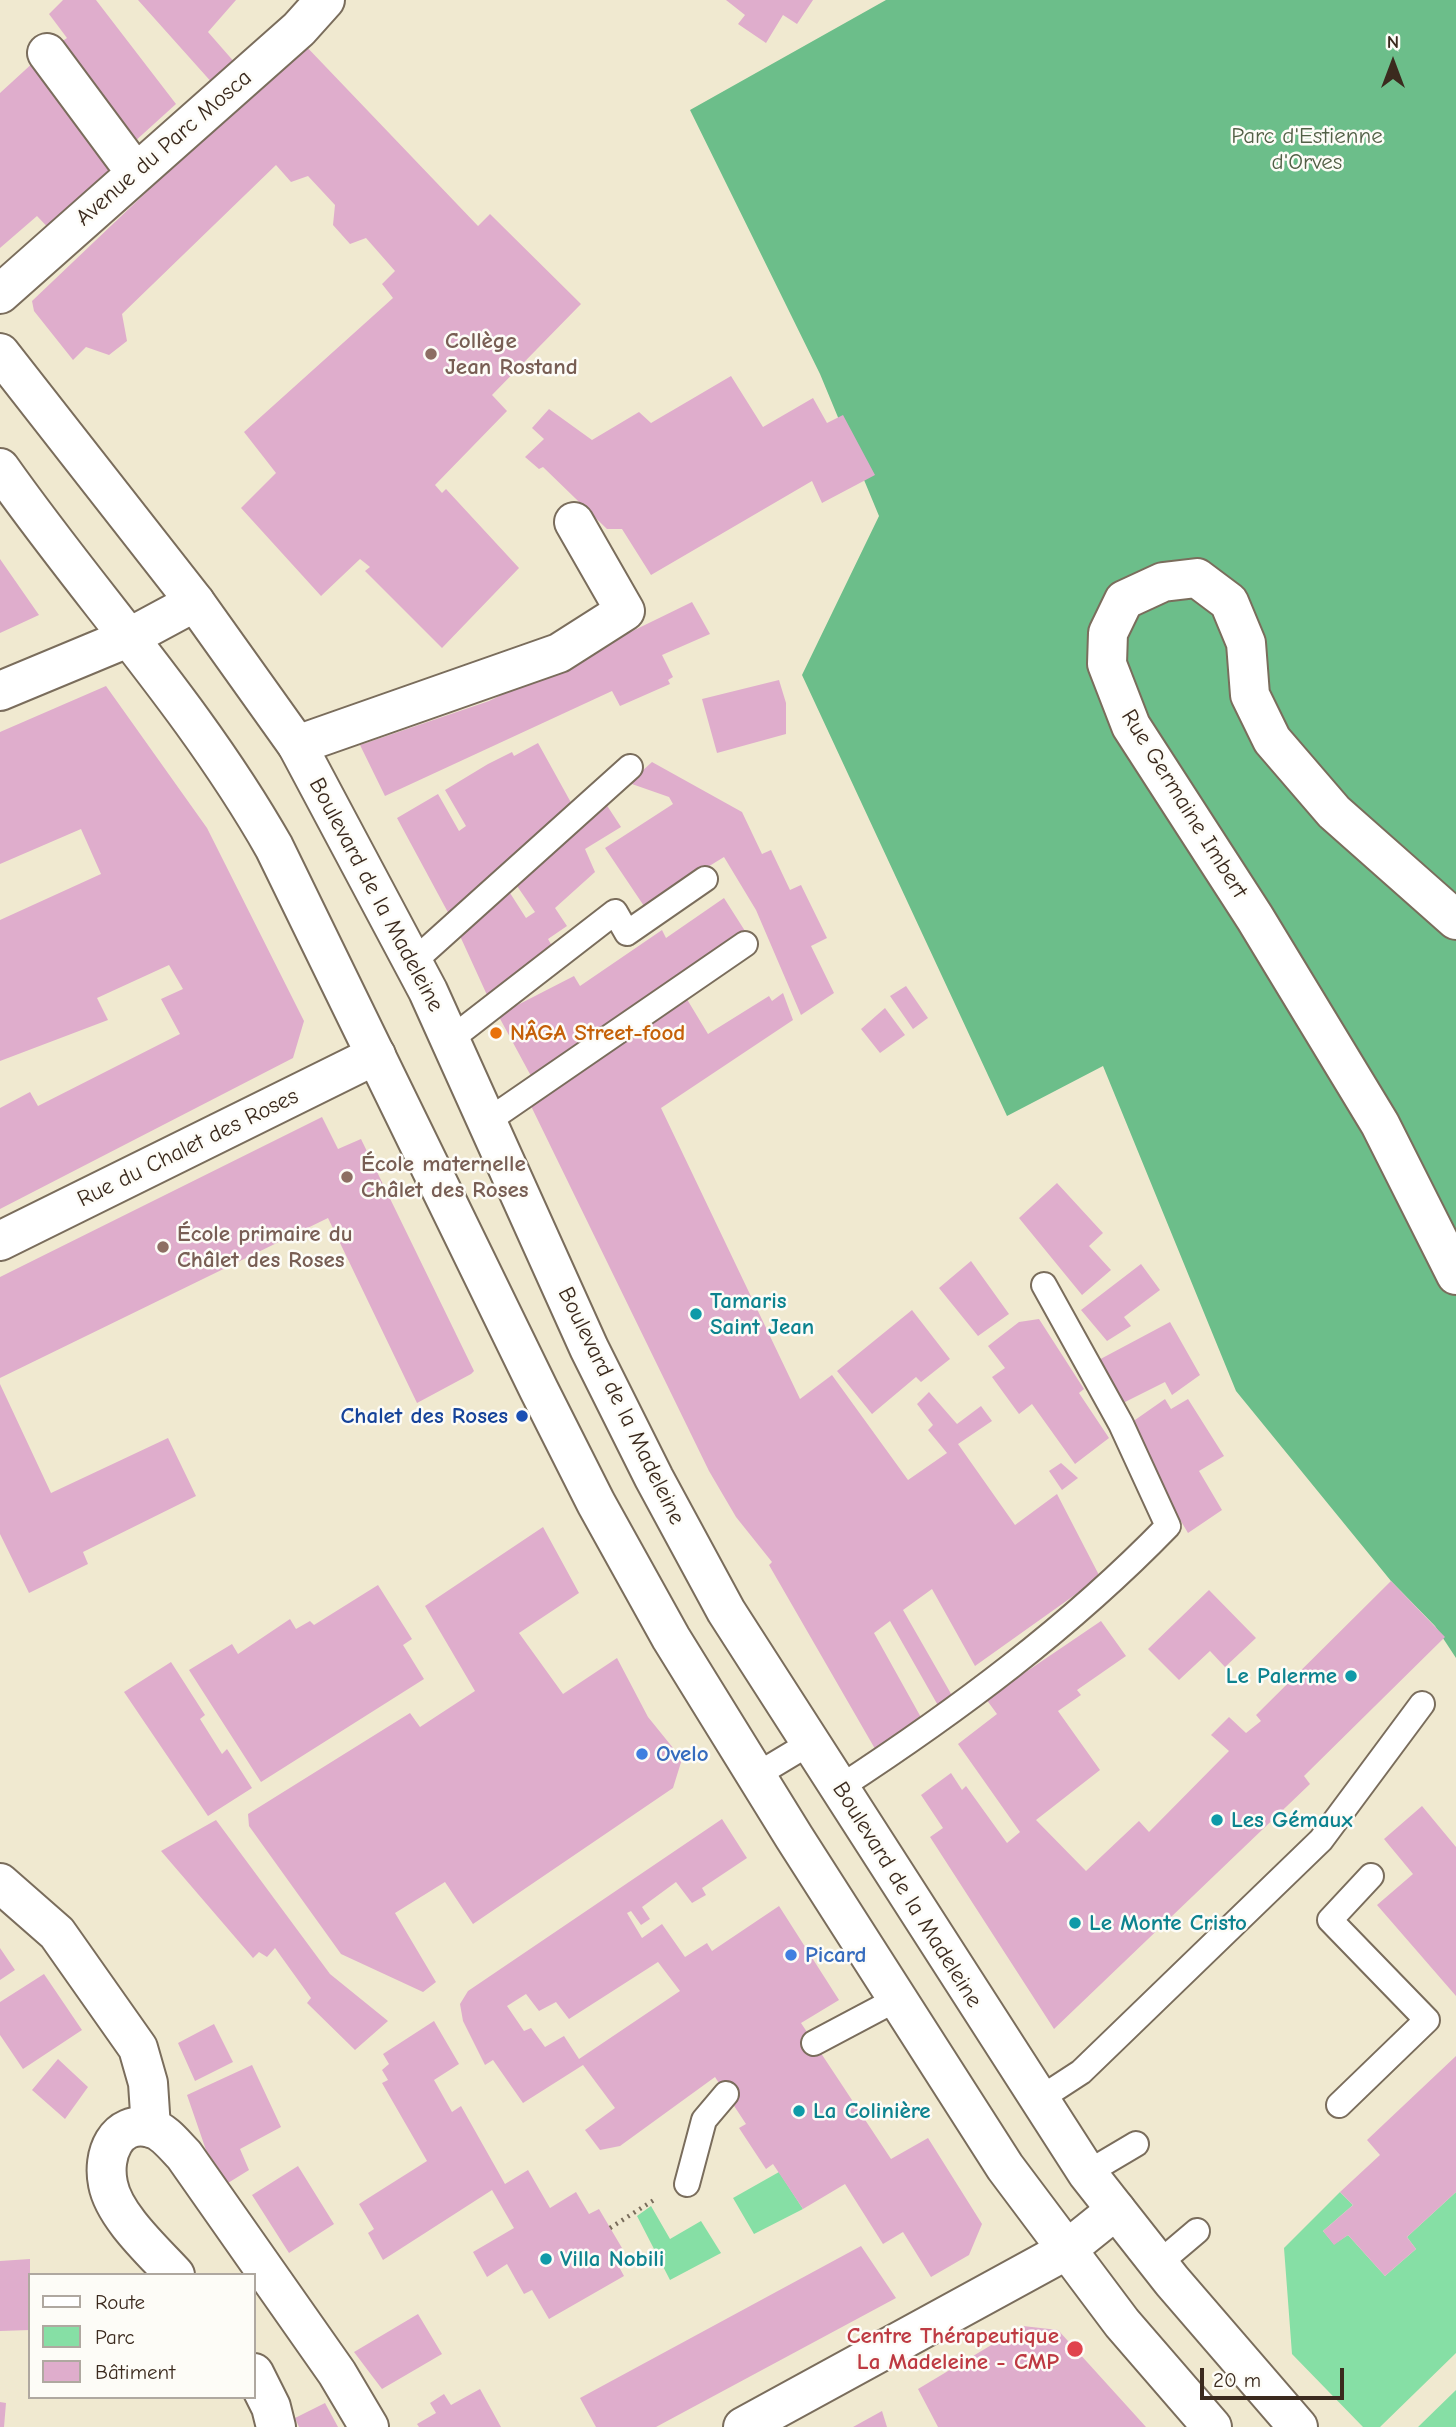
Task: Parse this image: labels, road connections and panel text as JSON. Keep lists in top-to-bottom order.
{
  "streets": {
    "street": [
      "Avenue du Parc Mosca",
      "Rue Germaine Imbert",
      "Boulevard de la Madeleine",
      "Rue du Chalet des Roses"
    ]
  },
  "parks": ["Parc d'Estienne d'Orves"],
  "places": [
    "Collège Jean Rostand",
    "NÂGA Street-food",
    "École maternelle Châlet des Roses",
    "École primaire du Châlet des Roses",
    "Tamaris Saint Jean",
    "Chalet des Roses",
    "Le Palerme",
    "Ovelo",
    "Les Gémaux",
    "Le Monte Cristo",
    "Picard",
    "La Colinière",
    "Villa Nobili",
    "Centre Thérapeutique La Madeleine - CMP"
  ],
  "legend": ["Route", "Parc", "Bâtiment"],
  "scale_bar": "20 m",
  "north": "top"
}
